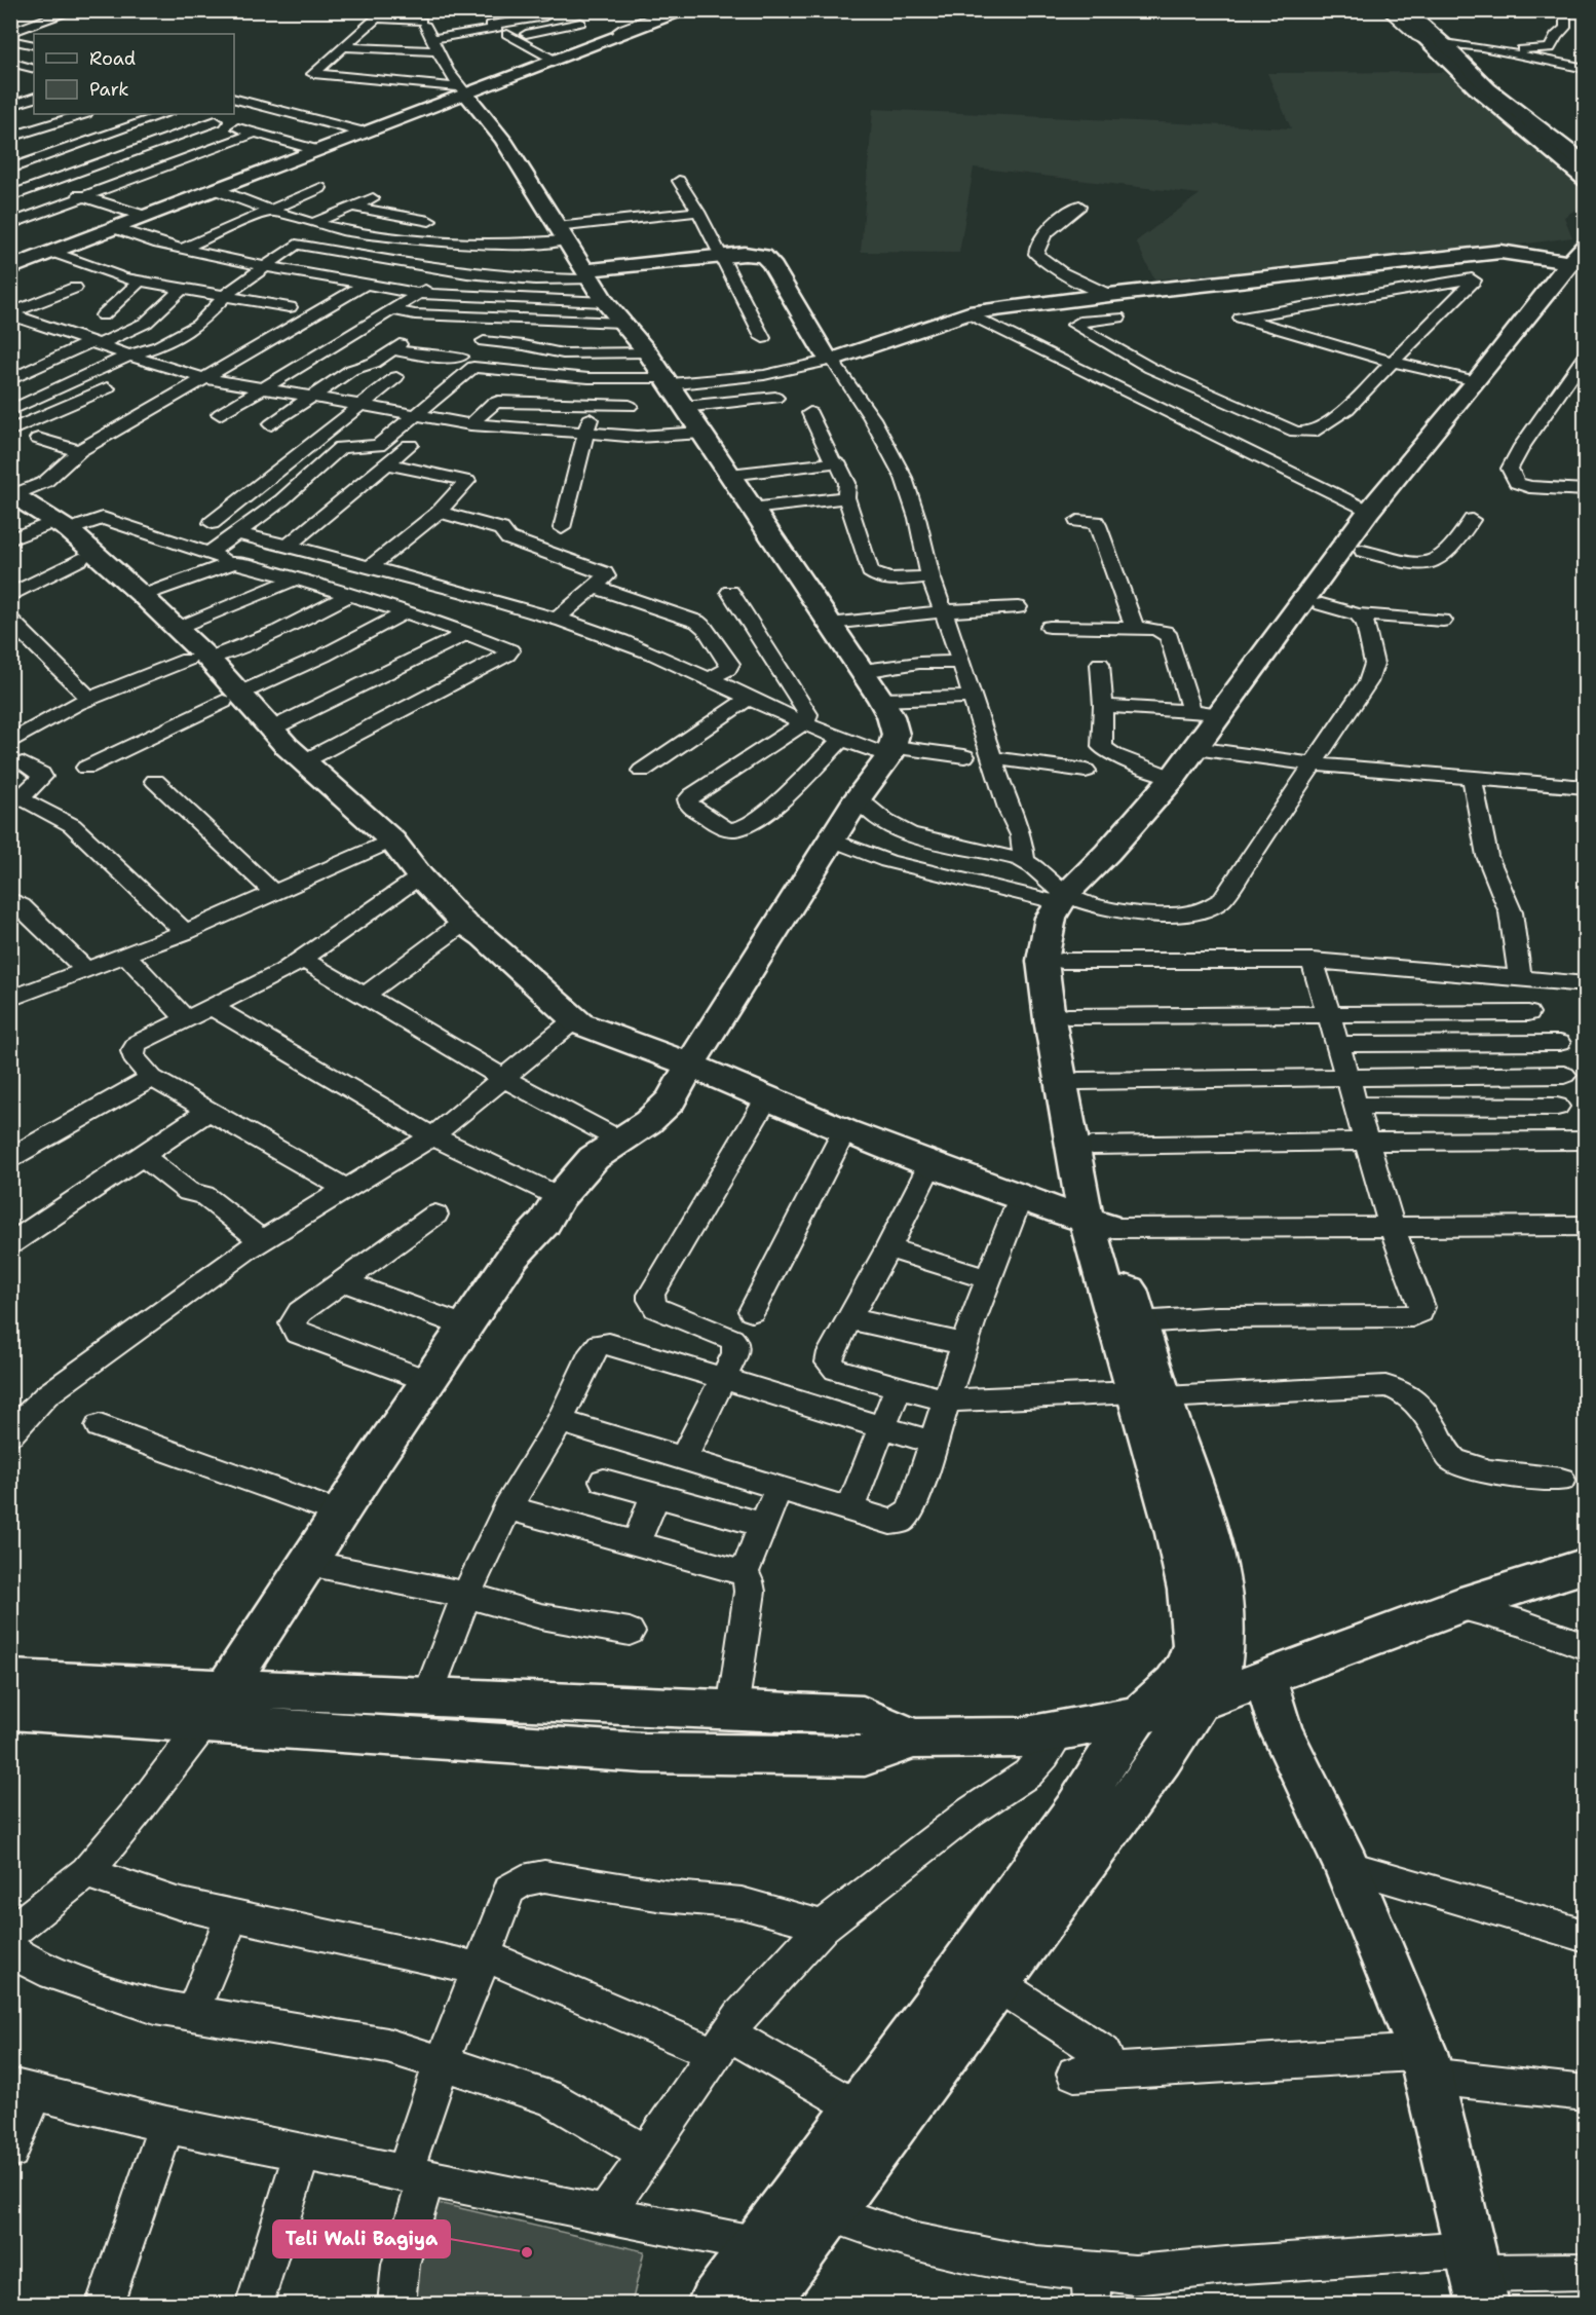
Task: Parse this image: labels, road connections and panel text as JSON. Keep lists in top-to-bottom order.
{
  "places": ["Teli Wali Bagiya"],
  "legend": ["Road", "Park"]
}
